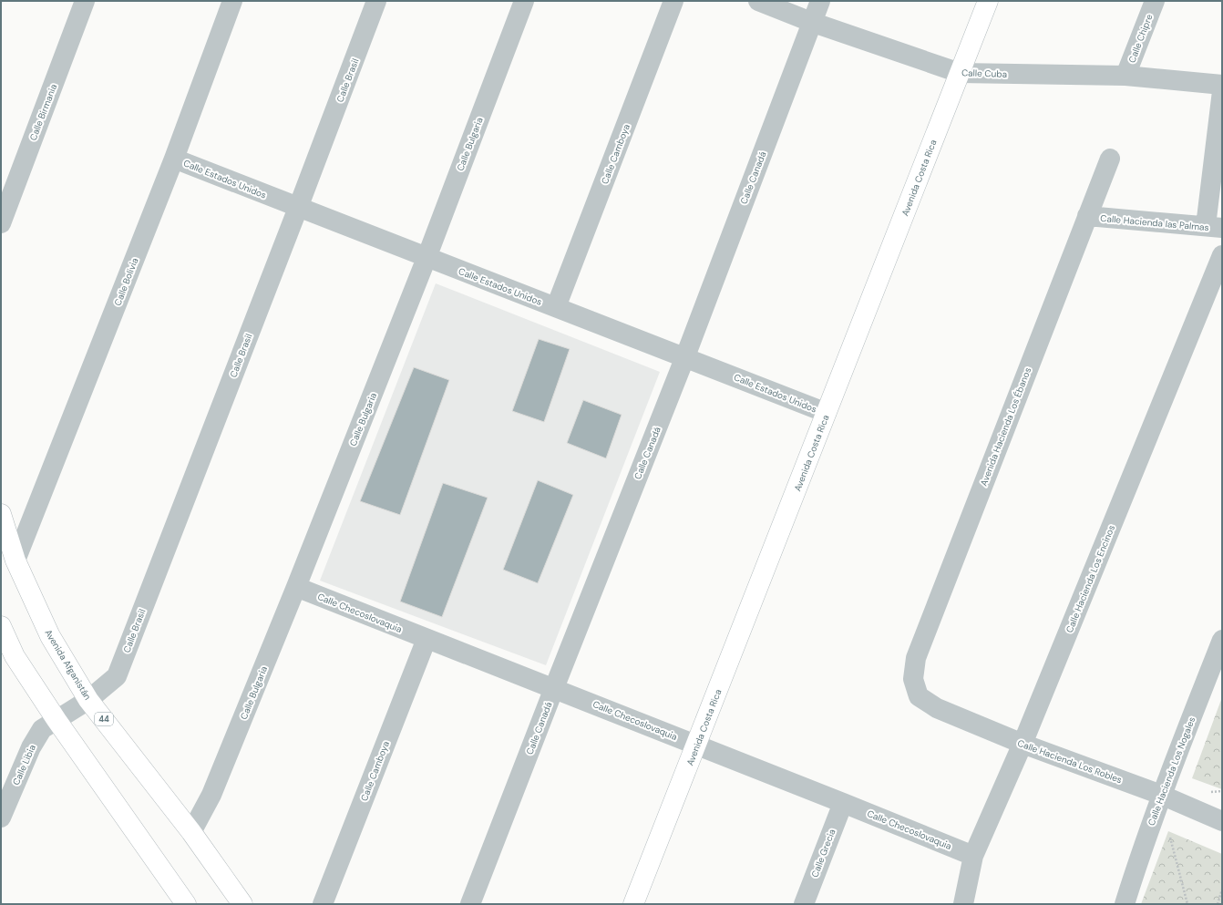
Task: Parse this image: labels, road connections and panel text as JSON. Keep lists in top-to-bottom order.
{
  "streets": {
    "street": [
      "Calle Chipre",
      "Calle Cuba",
      "Calle Brasil",
      "Calle Birmania",
      "Calle Bulgaria",
      "Calle Camboya",
      "Calle Canadá",
      "Avenida Costa Rica",
      "Calle Estados Unidos",
      "Calle Hacienda las Palmas",
      "Calle Bolivia",
      "Avenida Hacienda Los Ébanos",
      "Calle Hacienda Los Encinos",
      "Calle Checoslovaquia",
      "Avenida Afganistán",
      "44",
      "Calle Hacienda Los Robles",
      "Calle Libia",
      "Calle Hacienda Los Nogales",
      "Calle Grecia"
    ]
  },
  "crossings": [
    ["Calle Chipre", "Calle Cuba"],
    ["Calle Cuba", "Calle Canadá"],
    ["Calle Cuba", "Avenida Costa Rica"],
    ["Calle Brasil", "Calle Estados Unidos"],
    ["Calle Brasil", "Avenida Afganistán"],
    ["Calle Brasil", "Calle Libia"],
    ["Calle Bulgaria", "Calle Estados Unidos"],
    ["Calle Bulgaria", "Calle Checoslovaquia"],
    ["Calle Bulgaria", "Avenida Afganistán"],
    ["Calle Camboya", "Calle Estados Unidos"],
    ["Calle Camboya", "Calle Checoslovaquia"],
    ["Calle Canadá", "Calle Estados Unidos"],
    ["Calle Canadá", "Calle Checoslovaquia"],
    ["Avenida Costa Rica", "Calle Estados Unidos"],
    ["Avenida Costa Rica", "Calle Checoslovaquia"],
    ["Calle Estados Unidos", "Calle Bolivia"],
    ["Calle Hacienda las Palmas", "Avenida Hacienda Los Ébanos"],
    ["Calle Bolivia", "Avenida Afganistán"],
    ["Avenida Hacienda Los Ébanos", "Calle Hacienda Los Robles"],
    ["Calle Hacienda Los Encinos", "Calle Checoslovaquia"],
    ["Calle Hacienda Los Encinos", "Calle Hacienda Los Robles"],
    ["Calle Checoslovaquia", "Calle Grecia"],
    ["Calle Hacienda Los Robles", "Calle Hacienda Los Nogales"]
  ]
}
